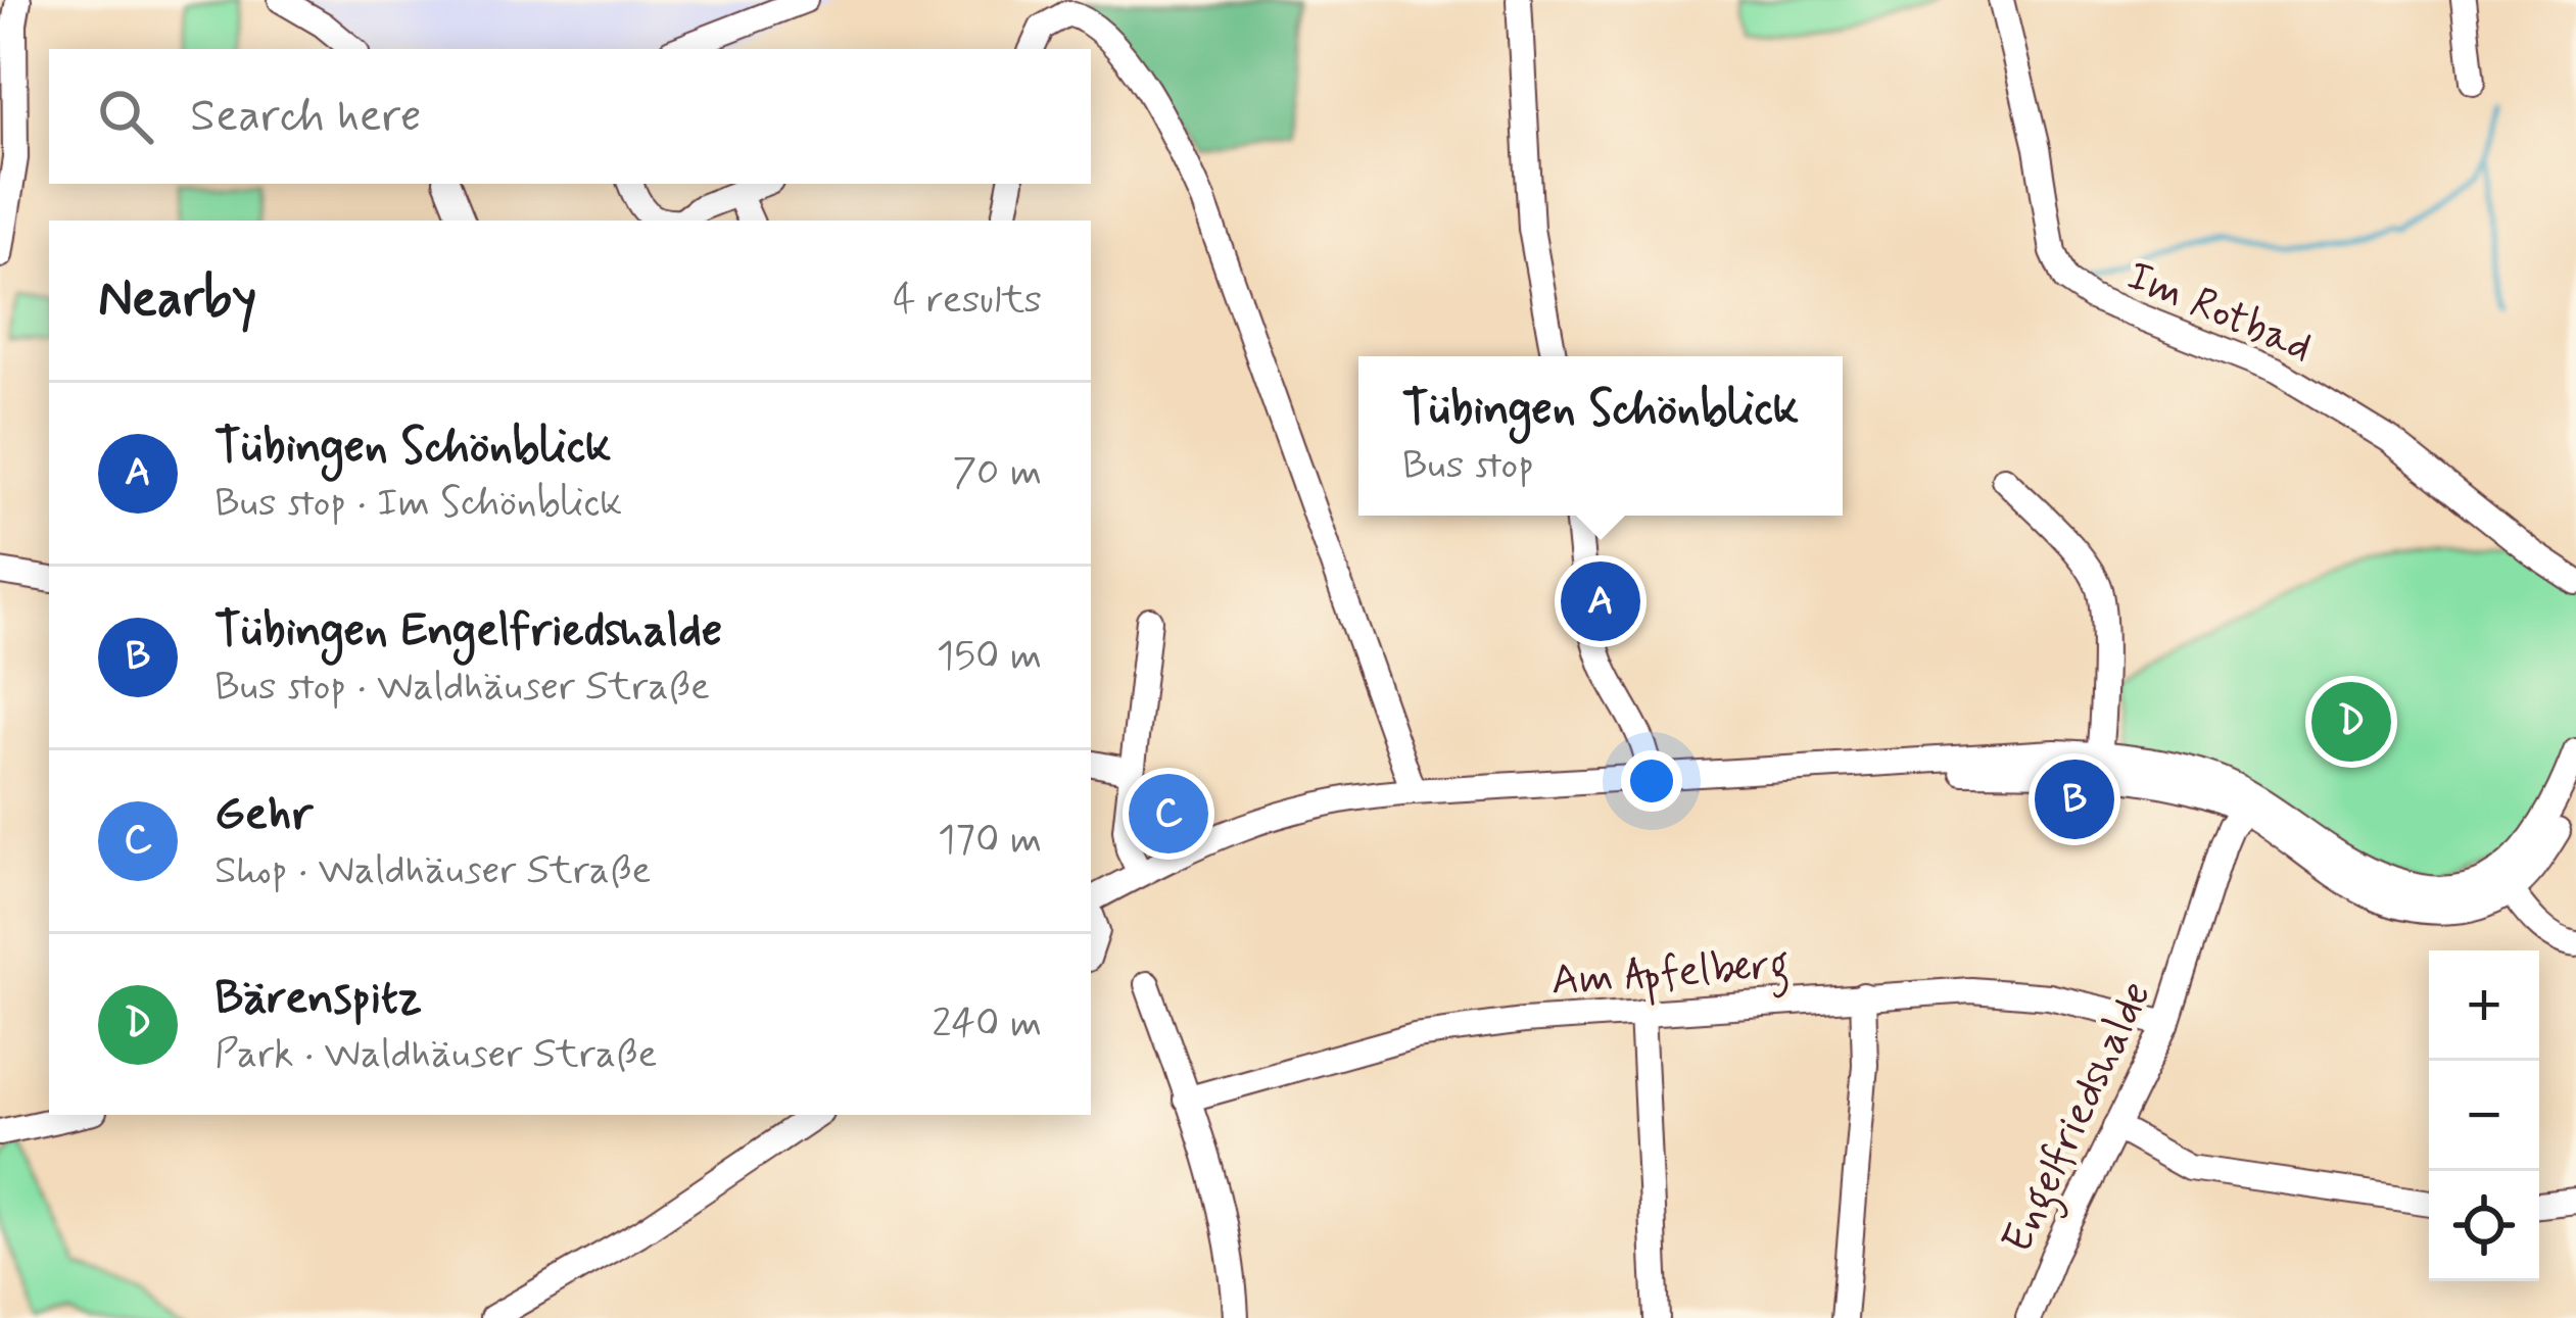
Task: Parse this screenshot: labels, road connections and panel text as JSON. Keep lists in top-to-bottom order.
{
  "streets": {
    "street": ["Im Rotbad", "Am Apfelberg", "Engelfriedshalde"]
  },
  "crossings": [
    ["Am Apfelberg", "Engelfriedshalde"]
  ],
  "page": {
    "search": "Search here",
    "heading": ["Nearby", "4 results"],
    "popup": ["Tübingen Schönblick", "Bus stop"],
    "list": [
      {
        "mark": "A",
        "name": "Tübingen Schönblick",
        "note": "Bus stop · Im Schönblick",
        "value": "70 m"
      },
      {
        "mark": "B",
        "name": "Tübingen Engelfriedshalde",
        "note": "Bus stop · Waldhäuser Straße",
        "value": "150 m"
      },
      {
        "mark": "C",
        "name": "Gehr",
        "note": "Shop · Waldhäuser Straße",
        "value": "170 m"
      },
      {
        "mark": "D",
        "name": "Bärenspitz",
        "note": "Park · Waldhäuser Straße",
        "value": "240 m"
      }
    ],
    "pins": [
      "A",
      "D",
      "B",
      "C"
    ],
    "map_buttons": ["+", "−"]
  }
}
